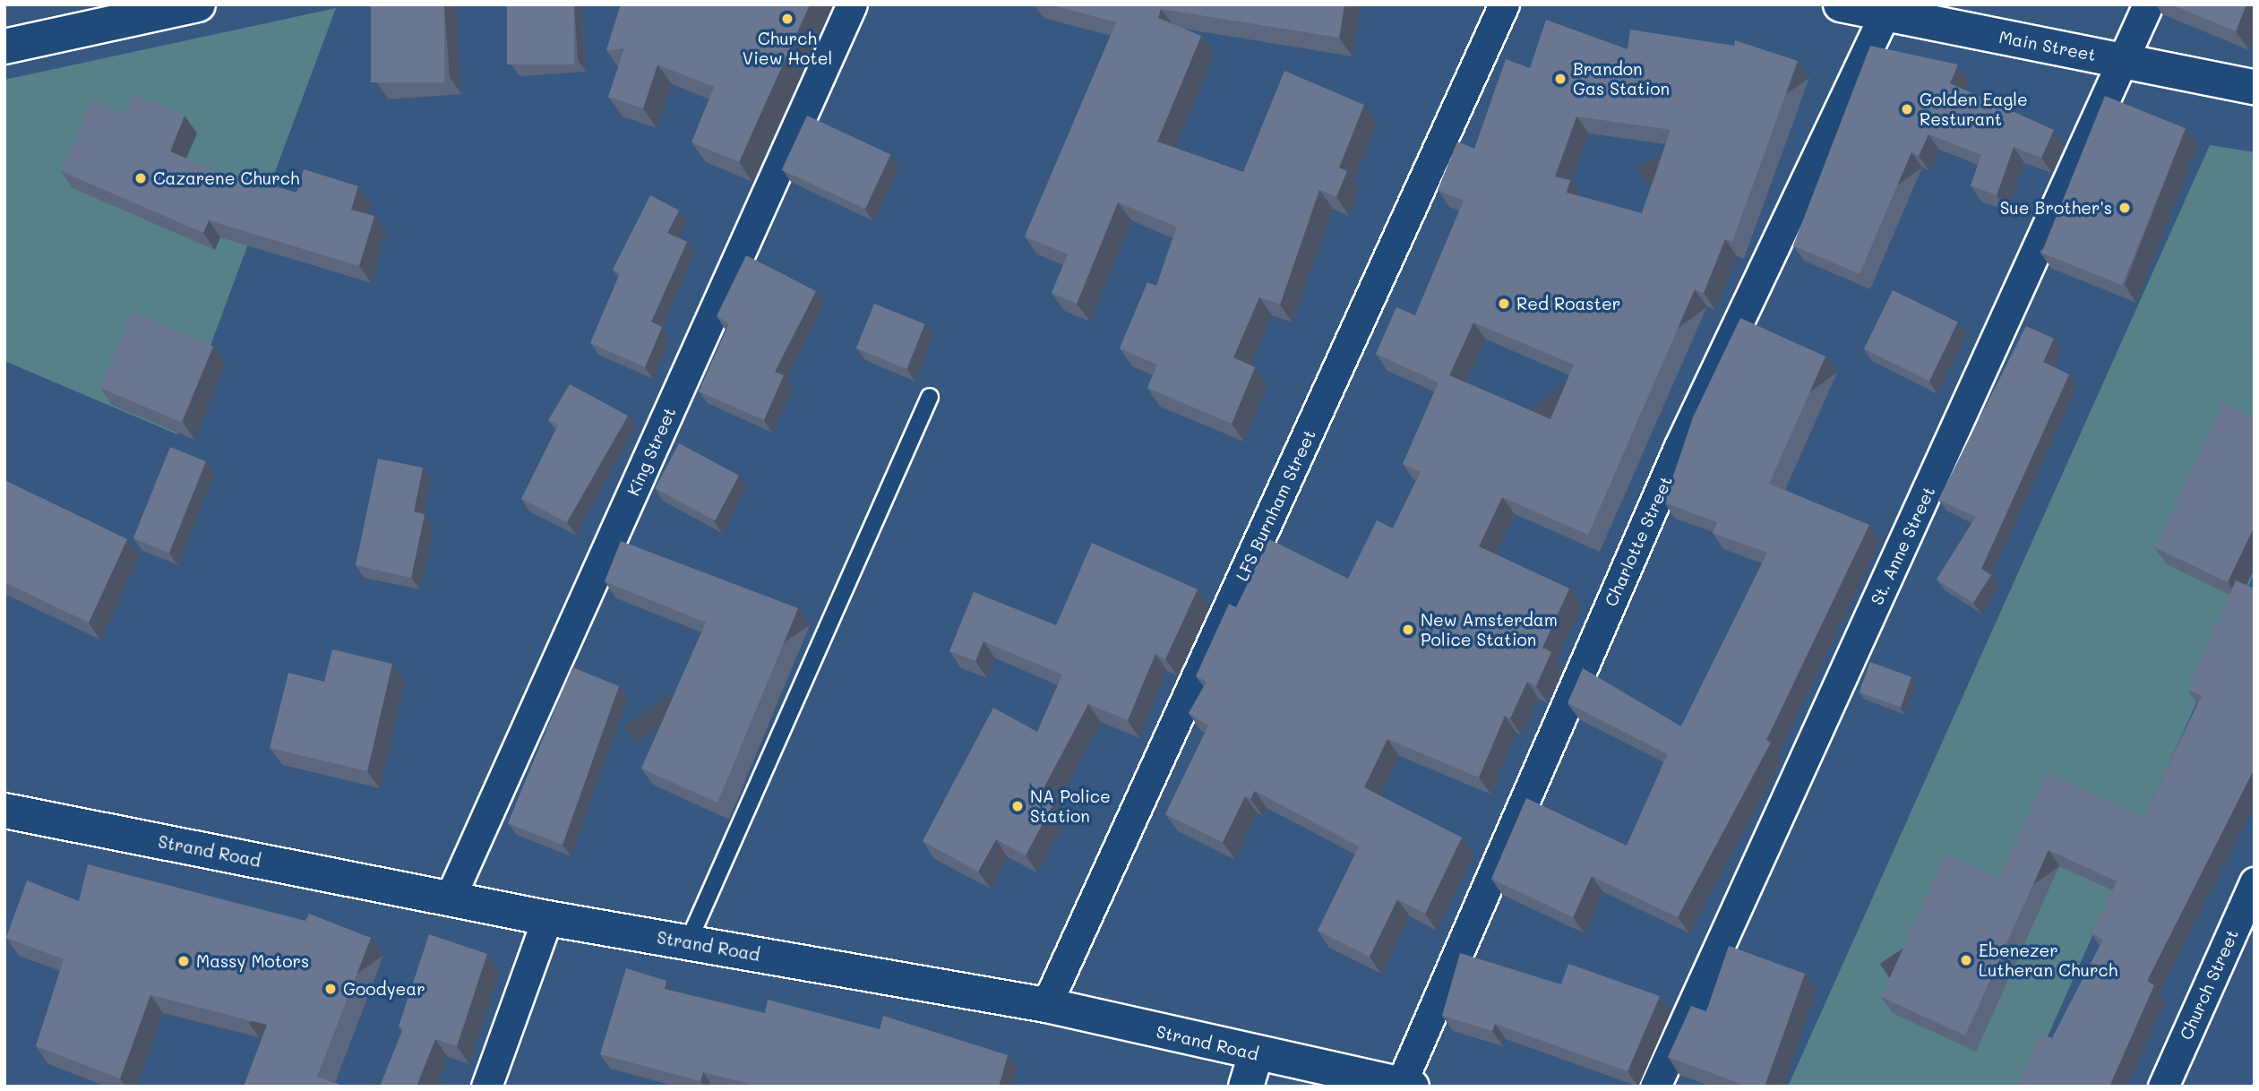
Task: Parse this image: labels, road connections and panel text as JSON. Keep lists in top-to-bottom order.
{
  "streets": {
    "street": [
      "Main Street",
      "King Street",
      "LFS Burnham Street",
      "Charlotte Street",
      "St. Anne Street",
      "Strand Road",
      "Church Street"
    ]
  },
  "crossings": [
    ["Main Street", "Charlotte Street"],
    ["Main Street", "St. Anne Street"],
    ["King Street", "Strand Road"],
    ["LFS Burnham Street", "Strand Road"],
    ["Charlotte Street", "Strand Road"]
  ],
  "places": [
    "Church View Hotel",
    "Brandon Gas Station",
    "Golden Eagle Resturant",
    "Cazarene Church",
    "Sue Brother's",
    "Red Roaster",
    "New Amsterdam Police Station",
    "NA Police Station",
    "Ebenezer Lutheran Church",
    "Massy Motors",
    "Goodyear"
  ]
}
